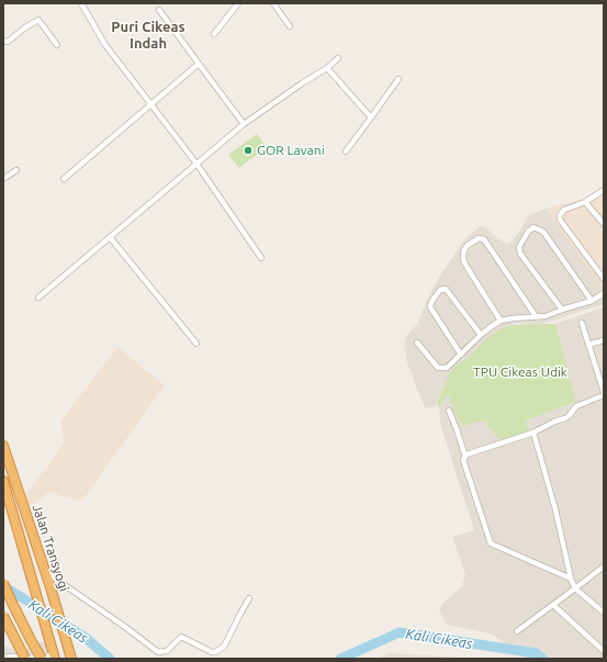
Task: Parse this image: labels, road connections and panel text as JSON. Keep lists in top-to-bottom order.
{
  "streets": {
    "highway": ["Jalan Transyogi"]
  },
  "districts": ["Puri Cikeas Indah"],
  "water": ["Kali Cikeas"],
  "parks": ["TPU Cikeas Udik"],
  "places": ["GOR Lavani"]
}
